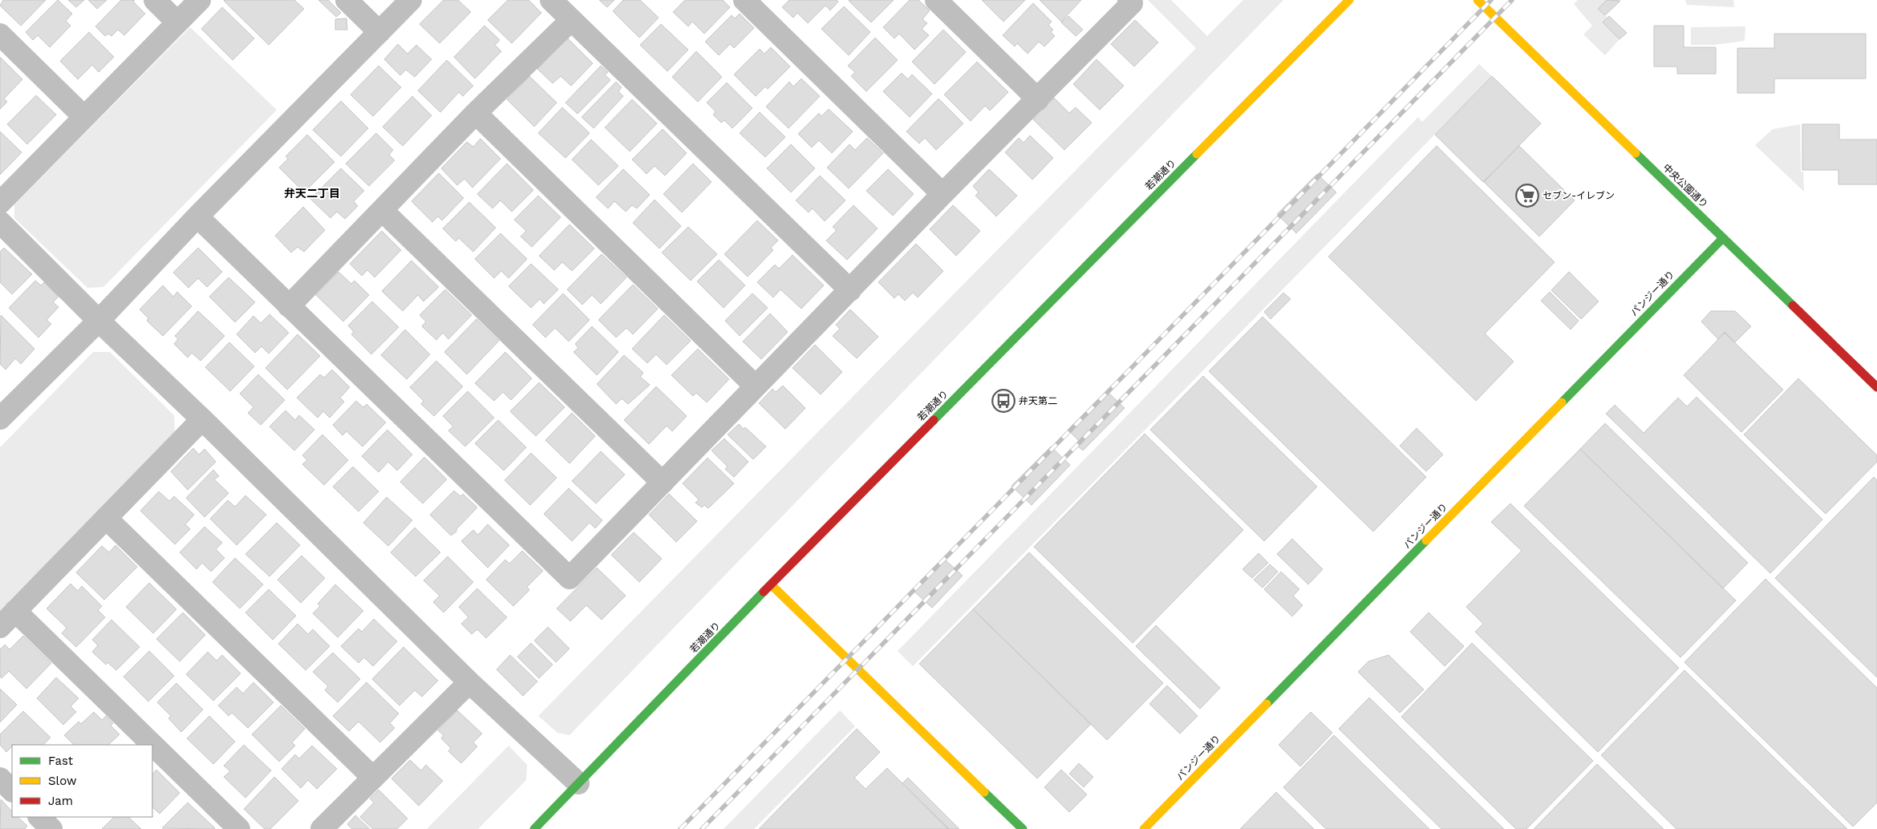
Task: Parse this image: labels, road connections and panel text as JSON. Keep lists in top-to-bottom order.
{
  "streets": {
    "street": ["若潮通り", "中央公園通り", "パンジー通り"]
  },
  "crossings": [
    ["中央公園通り", "パンジー通り"]
  ],
  "districts": ["弁天二丁目"],
  "places": {
    "supermarket": ["セブン-イレブン"],
    "bus stop": ["弁天第二"]
  },
  "legend": ["Fast", "Slow", "Jam"]
}
